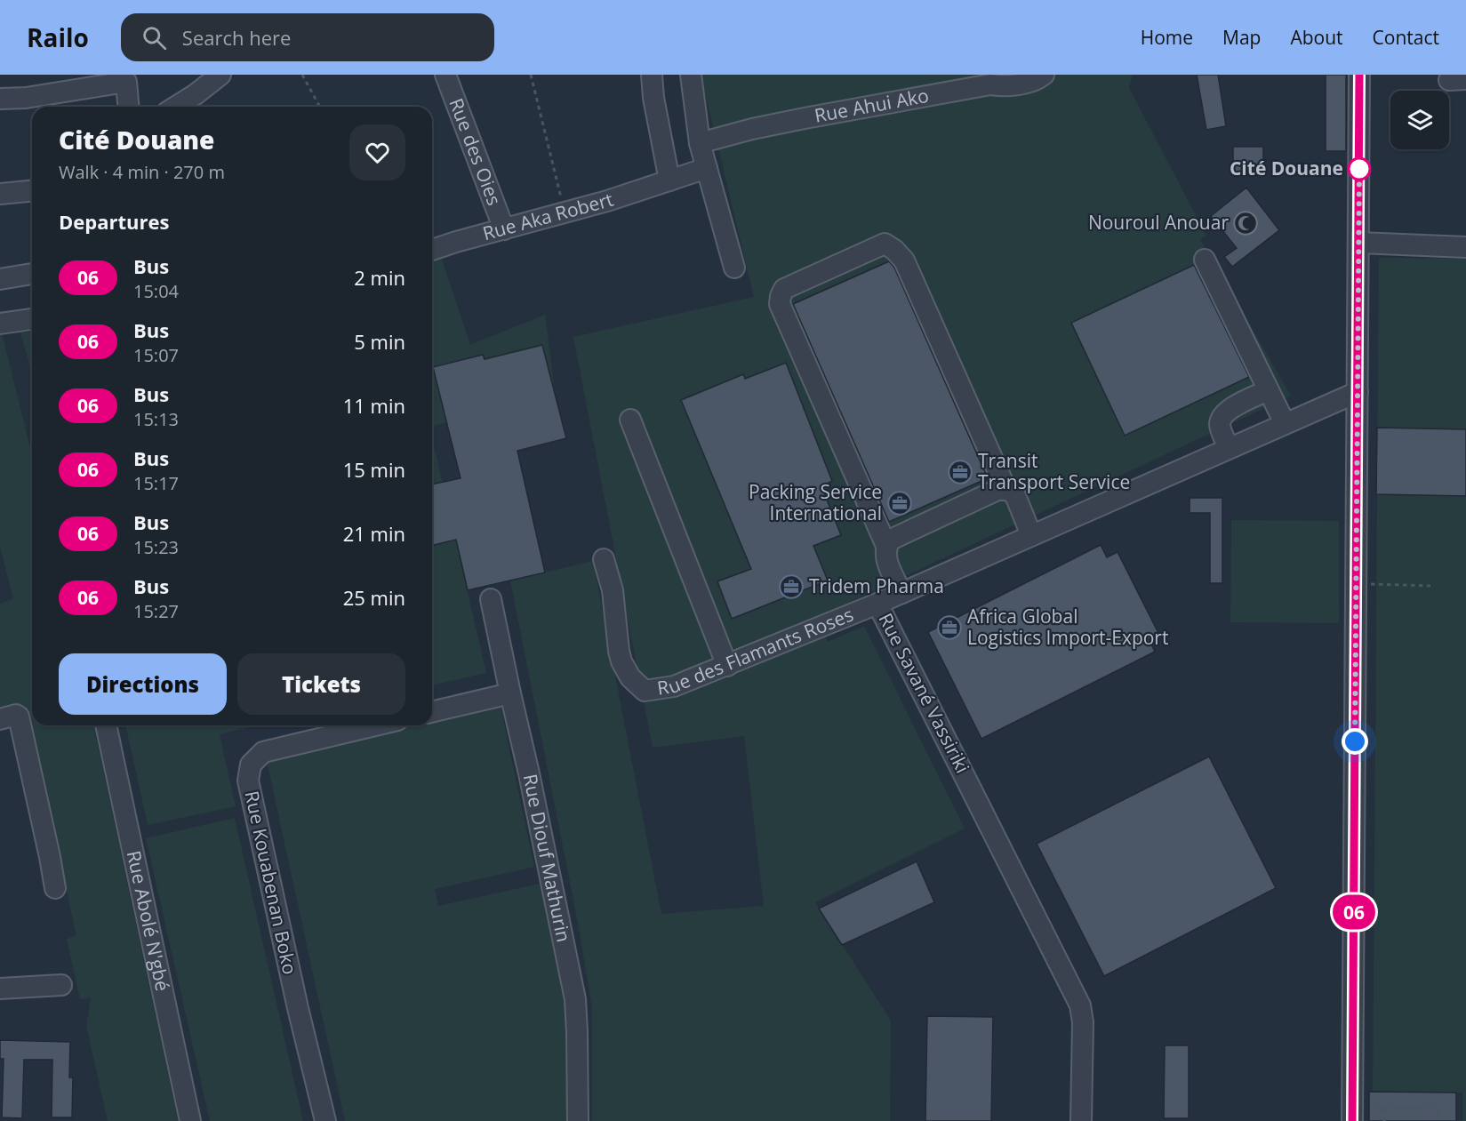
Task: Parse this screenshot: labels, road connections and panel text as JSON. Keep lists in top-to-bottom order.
{
  "streets": {
    "street": [
      "Rue Ahui Ako",
      "Rue des Oies",
      "Rue Aka Robert",
      "Rue des Flamants Roses",
      "Rue Savané Vassiriki",
      "Rue Diouf Mathurin",
      "Rue Kouabenan Boko",
      "Rue Abolé N'gbé"
    ]
  },
  "crossings": [
    ["Rue des Oies", "Rue Aka Robert"],
    ["Rue des Flamants Roses", "Rue Savané Vassiriki"]
  ],
  "places": {
    "other": ["Cité Douane"],
    "mosque": ["Nouroul Anouar"],
    "office": [
      "Transit Transport Service",
      "Packing Service International",
      "Tridem Pharma",
      "Africa Global Logistics Import-Export"
    ]
  },
  "lines": ["bus line 06"],
  "page": {
    "header": "Railo",
    "search": "Search here",
    "nav": [
      "Home",
      "Map",
      "About",
      "Contact"
    ],
    "on_map": "06",
    "heading": [
      ["Cité Douane", "Walk · 4 min · 270 m"],
      "Departures"
    ],
    "list": [
      {
        "mark": "06",
        "name": "Bus",
        "note": "15:04",
        "value": "2 min"
      },
      {
        "mark": "06",
        "name": "Bus",
        "note": "15:07",
        "value": "5 min"
      },
      {
        "mark": "06",
        "name": "Bus",
        "note": "15:13",
        "value": "11 min"
      },
      {
        "mark": "06",
        "name": "Bus",
        "note": "15:17",
        "value": "15 min"
      },
      {
        "mark": "06",
        "name": "Bus",
        "note": "15:23",
        "value": "21 min"
      },
      {
        "mark": "06",
        "name": "Bus",
        "note": "15:27",
        "value": "25 min"
      }
    ],
    "buttons": ["Directions", "Tickets"]
  }
}
